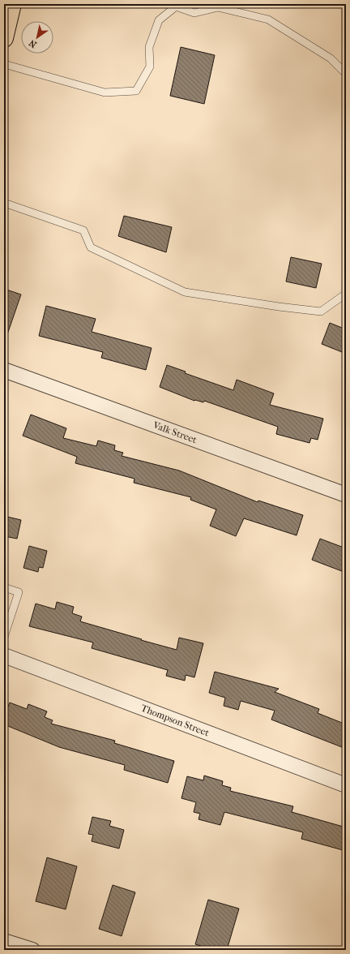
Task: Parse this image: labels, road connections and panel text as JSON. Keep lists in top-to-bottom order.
{
  "streets": {
    "street": ["Valk Street", "Thompson Street"]
  },
  "north": "bottom left"
}
